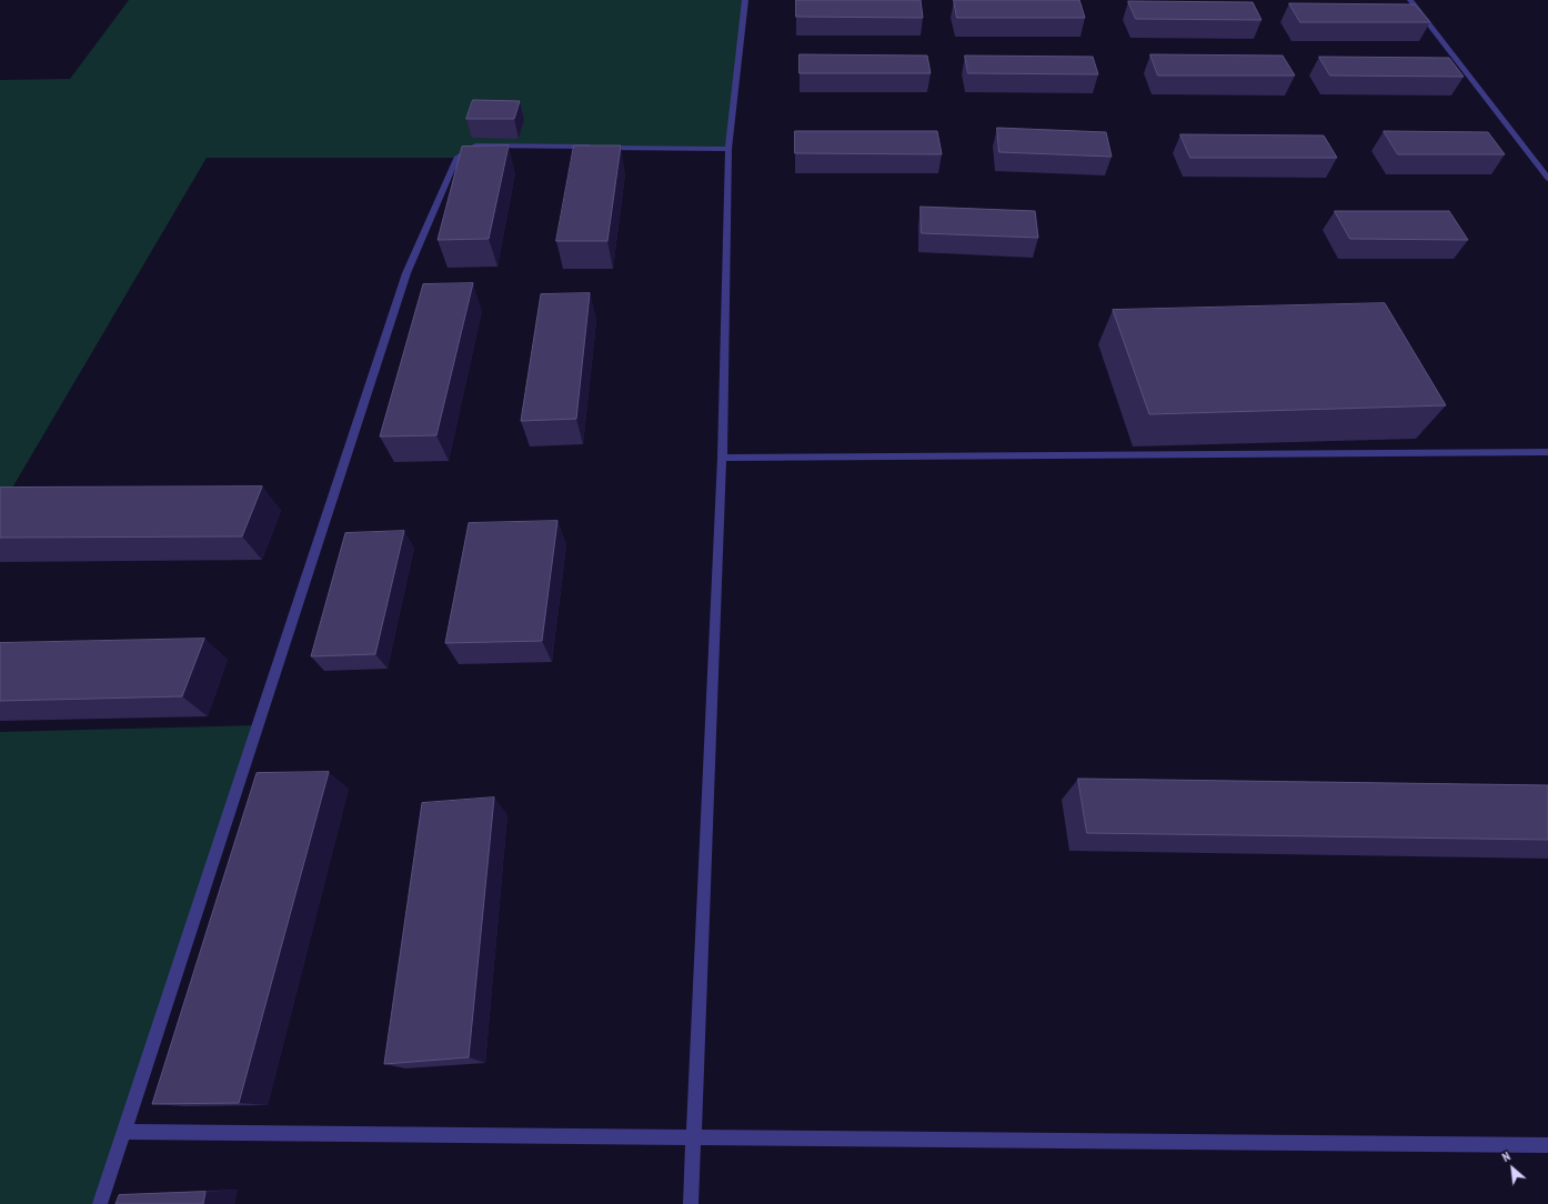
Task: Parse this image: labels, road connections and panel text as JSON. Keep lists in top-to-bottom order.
{
  "north": "top left"
}
